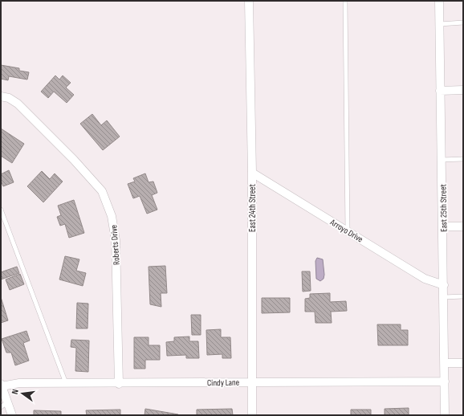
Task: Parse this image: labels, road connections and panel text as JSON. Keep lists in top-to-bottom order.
{
  "streets": {
    "street": [
      "East 24th Street",
      "East 25th Street",
      "Arroyo Drive",
      "Roberts Drive",
      "Cindy Lane"
    ]
  },
  "crossings": [
    ["East 24th Street", "Arroyo Drive"],
    ["East 24th Street", "Cindy Lane"],
    ["East 25th Street", "Arroyo Drive"],
    ["East 25th Street", "Cindy Lane"],
    ["Roberts Drive", "Cindy Lane"]
  ],
  "north": "left"
}
